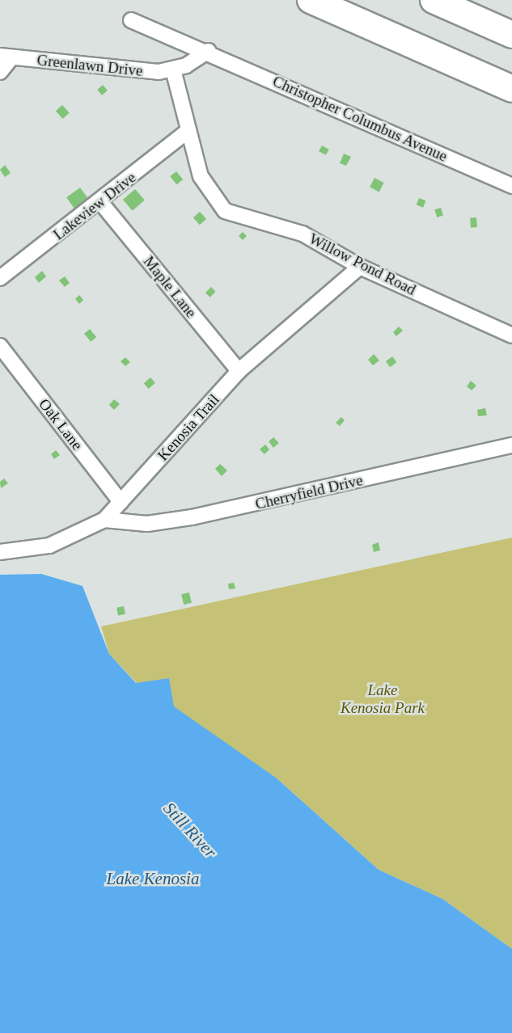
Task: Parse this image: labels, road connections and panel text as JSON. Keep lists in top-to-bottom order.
{
  "streets": {
    "street": [
      "Greenlawn Drive",
      "Christopher Columbus Avenue",
      "Lakeview Drive",
      "Willow Pond Road",
      "Maple Lane",
      "Oak Lane",
      "Kenosia Trail",
      "Cherryfield Drive"
    ]
  },
  "crossings": [
    ["Greenlawn Drive", "Christopher Columbus Avenue"],
    ["Greenlawn Drive", "Willow Pond Road"],
    ["Lakeview Drive", "Willow Pond Road"],
    ["Lakeview Drive", "Maple Lane"],
    ["Willow Pond Road", "Kenosia Trail"],
    ["Maple Lane", "Kenosia Trail"],
    ["Oak Lane", "Kenosia Trail"],
    ["Kenosia Trail", "Cherryfield Drive"]
  ],
  "water": ["Still River", "Lake Kenosia"],
  "parks": ["Lake Kenosia Park"]
}
